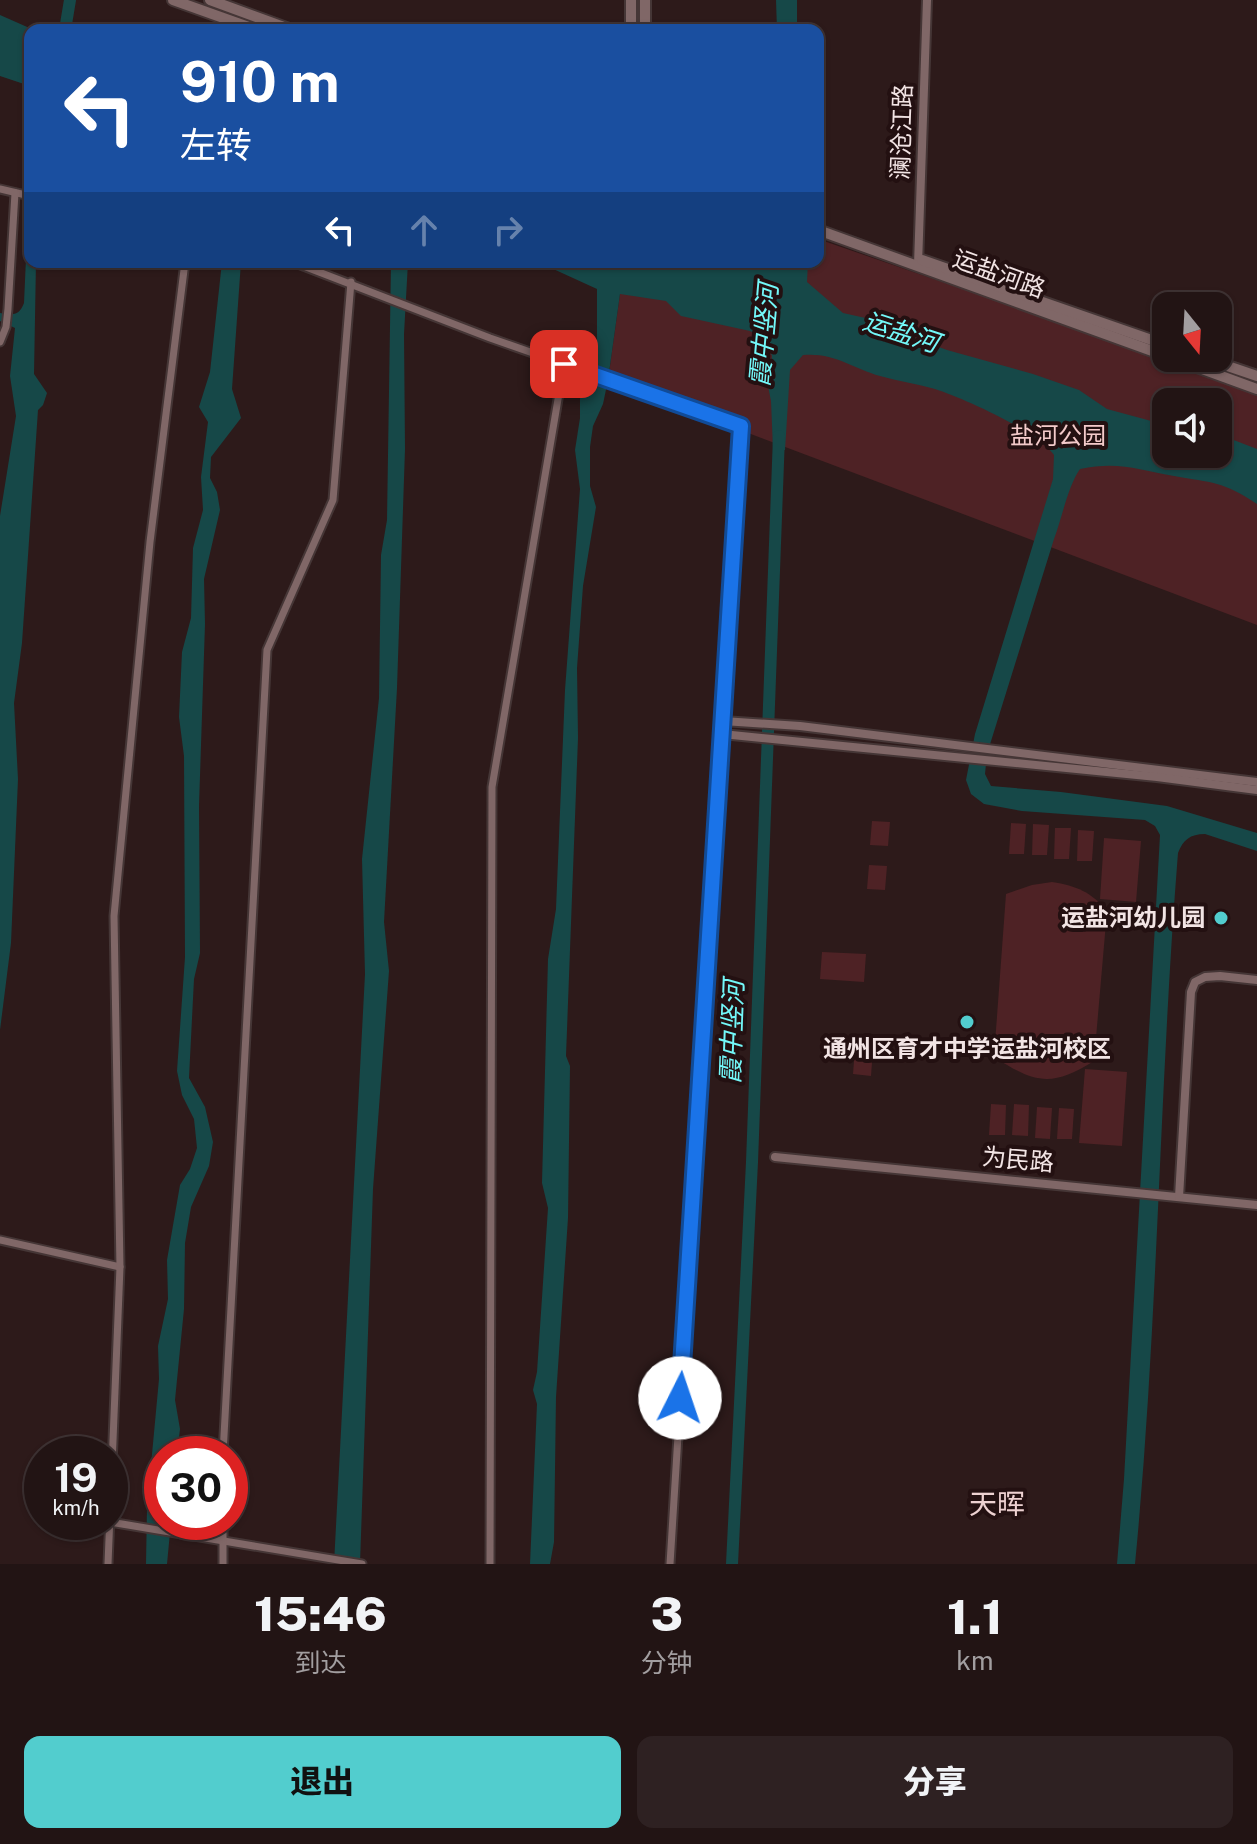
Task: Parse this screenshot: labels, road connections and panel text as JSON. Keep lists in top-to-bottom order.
{
  "streets": {
    "main road": ["运盐河路"],
    "street": ["澜沧江路", "为民路"]
  },
  "crossings": [
    ["澜沧江路", "运盐河路"]
  ],
  "districts": ["天晖"],
  "water": ["运盐河", "霞中竖河"],
  "parks": ["盐河公园"],
  "places": ["运盐河幼儿园", "通州区育才中学运盐河校区"],
  "north": "bottom",
  "page": {
    "turn": ["910 m", "左转"],
    "speed": "19 km/h",
    "limit": "30",
    "eta": [
      "15:46",
      "到达",
      "3",
      "分钟",
      "1.1",
      "km"
    ],
    "buttons": ["退出", "分享"]
  }
}
